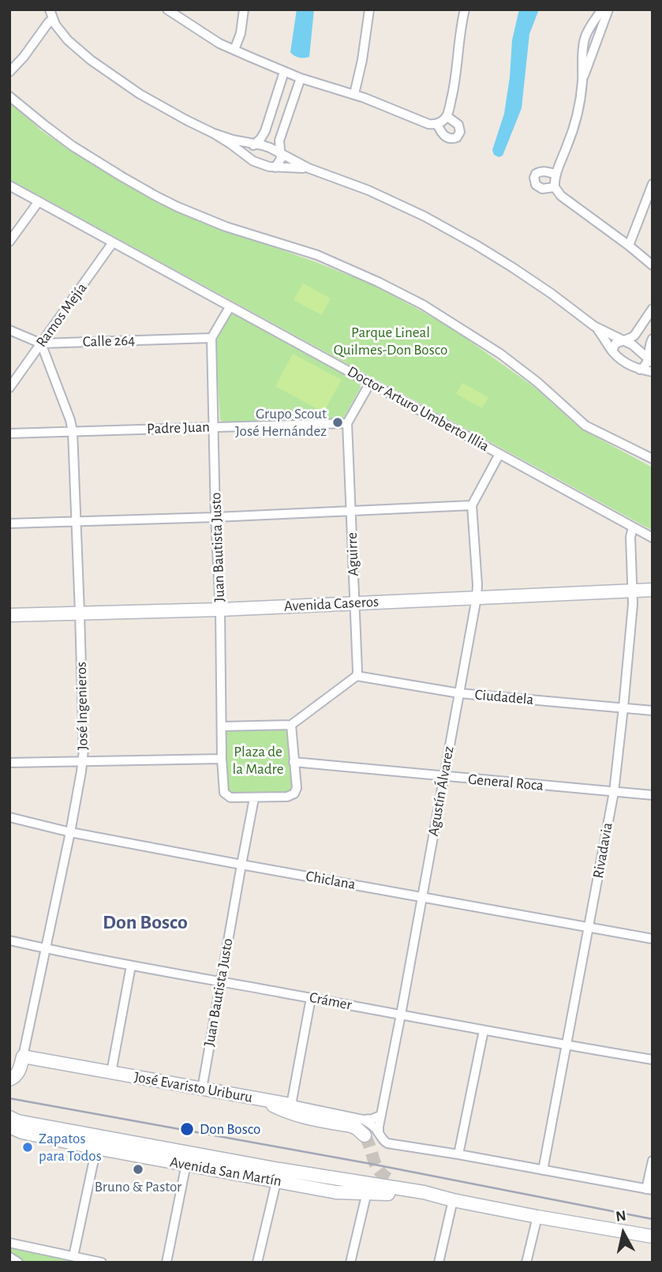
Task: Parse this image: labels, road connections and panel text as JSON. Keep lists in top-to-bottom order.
{
  "streets": {
    "street": [
      "Ramos Mejía",
      "Calle 264",
      "Doctor Arturo Umberto Illia",
      "Padre Juan",
      "Juan Bautista Justo",
      "Aguirre",
      "Avenida Caseros",
      "Ciudadela",
      "José Ingenieros",
      "General Roca",
      "Agustín Álvarez",
      "Rivadavia",
      "Chiclana",
      "Crámer",
      "José Evaristo Uriburu",
      "Avenida San Martín"
    ]
  },
  "crossings": [
    ["Ramos Mejía", "Calle 264"],
    ["Ramos Mejía", "Doctor Arturo Umberto Illia"],
    ["Ramos Mejía", "José Ingenieros"],
    ["Calle 264", "Juan Bautista Justo"],
    ["Calle 264", "José Ingenieros"],
    ["Doctor Arturo Umberto Illia", "Rivadavia"],
    ["Padre Juan", "Juan Bautista Justo"],
    ["Padre Juan", "Aguirre"],
    ["Padre Juan", "José Ingenieros"],
    ["Juan Bautista Justo", "Avenida Caseros"],
    ["Juan Bautista Justo", "Chiclana"],
    ["Juan Bautista Justo", "Crámer"],
    ["Juan Bautista Justo", "José Evaristo Uriburu"],
    ["Aguirre", "Avenida Caseros"],
    ["Aguirre", "Ciudadela"],
    ["Avenida Caseros", "José Ingenieros"],
    ["Avenida Caseros", "Agustín Álvarez"],
    ["Avenida Caseros", "Rivadavia"],
    ["Ciudadela", "Agustín Álvarez"],
    ["Ciudadela", "Rivadavia"],
    ["José Ingenieros", "Chiclana"],
    ["José Ingenieros", "Crámer"],
    ["José Ingenieros", "José Evaristo Uriburu"],
    ["General Roca", "Agustín Álvarez"],
    ["General Roca", "Rivadavia"],
    ["Agustín Álvarez", "Chiclana"],
    ["Agustín Álvarez", "Crámer"],
    ["Agustín Álvarez", "José Evaristo Uriburu"],
    ["Rivadavia", "Chiclana"],
    ["Rivadavia", "Crámer"],
    ["Rivadavia", "José Evaristo Uriburu"]
  ],
  "districts": ["Don Bosco"],
  "parks": ["Parque Lineal Quilmes-Don Bosco", "Plaza de la Madre"],
  "places": [
    "Grupo Scout José Hernández",
    "Don Bosco",
    "Zapatos para Todos",
    "Bruno & Pastor"
  ],
  "north": "top"
}
